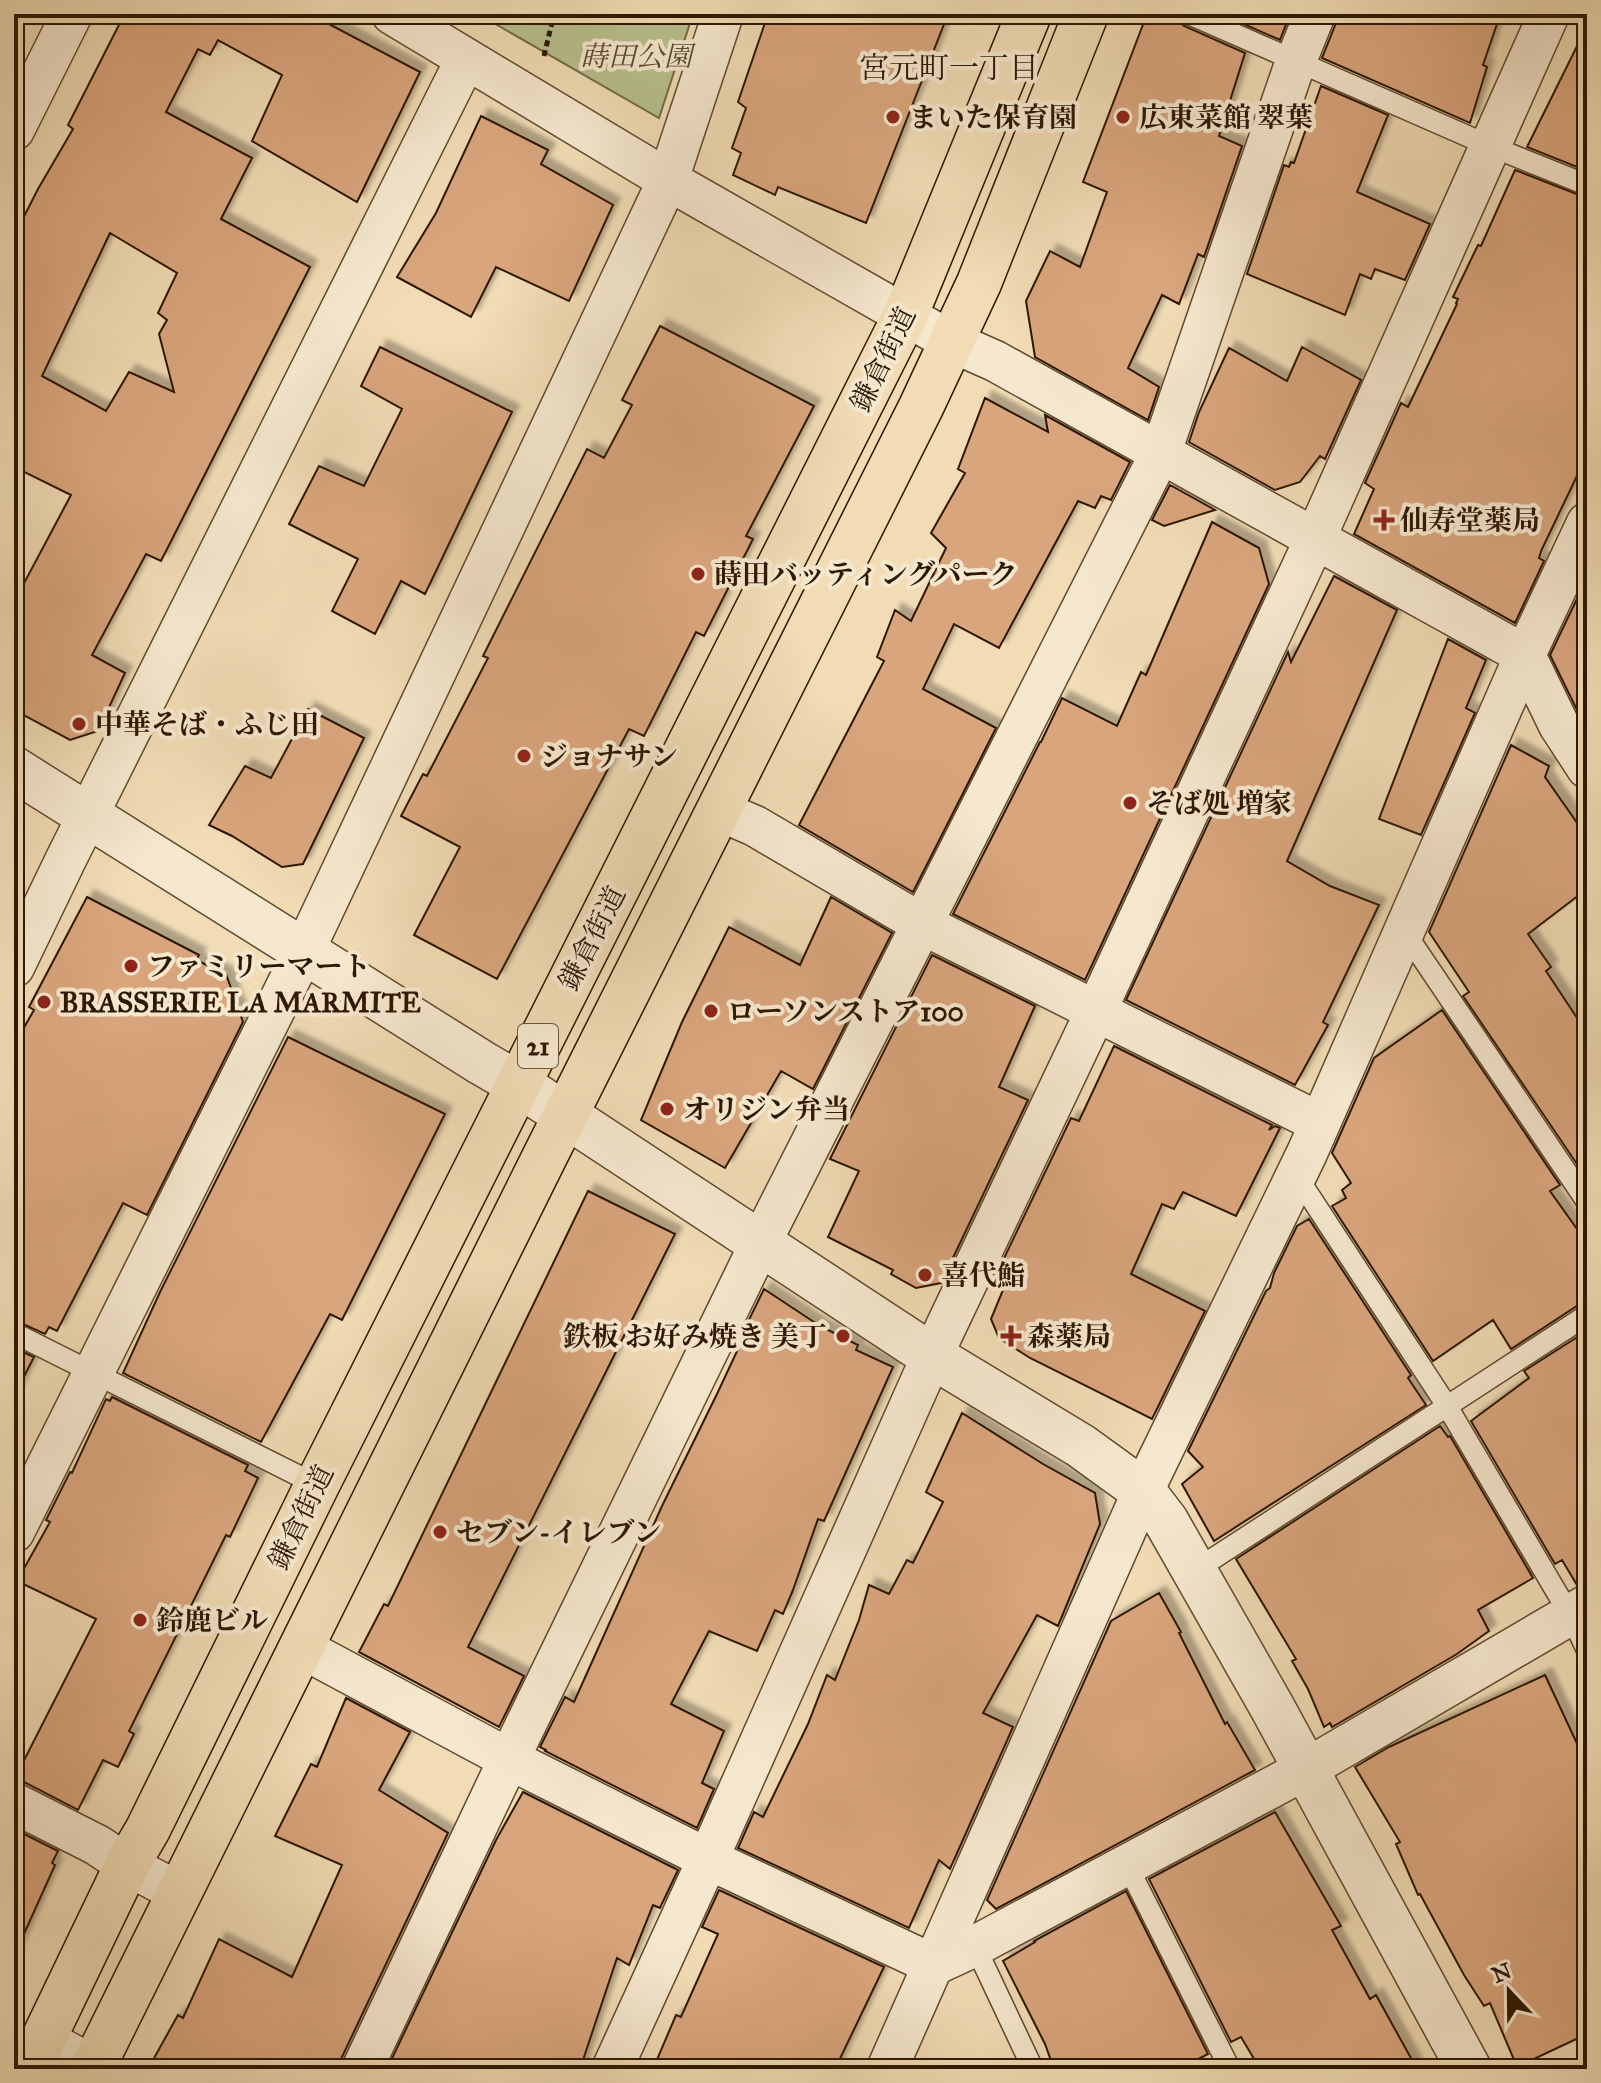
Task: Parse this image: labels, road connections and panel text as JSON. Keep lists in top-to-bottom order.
{
  "streets": {
    "main road": ["鎌倉街道", "21"]
  },
  "districts": ["宮元町一丁目"],
  "parks": ["蒔田公園"],
  "places": {
    "other": [
      "まいた保育園",
      "広東菜館 翠葉",
      "蒔田バッティングパーク",
      "中華そば・ふじ田",
      "ジョナサン",
      "そば処 増家",
      "ファミリーマート",
      "BRASSERIE LA MARMITE",
      "ローソンストア100",
      "オリジン弁当",
      "喜代鮨",
      "鉄板 お好み焼き 美丁",
      "セブン-イレブン",
      "鈴鹿ビル"
    ],
    "health": ["仙寿堂薬局", "森薬局"]
  },
  "north": "top"
}
